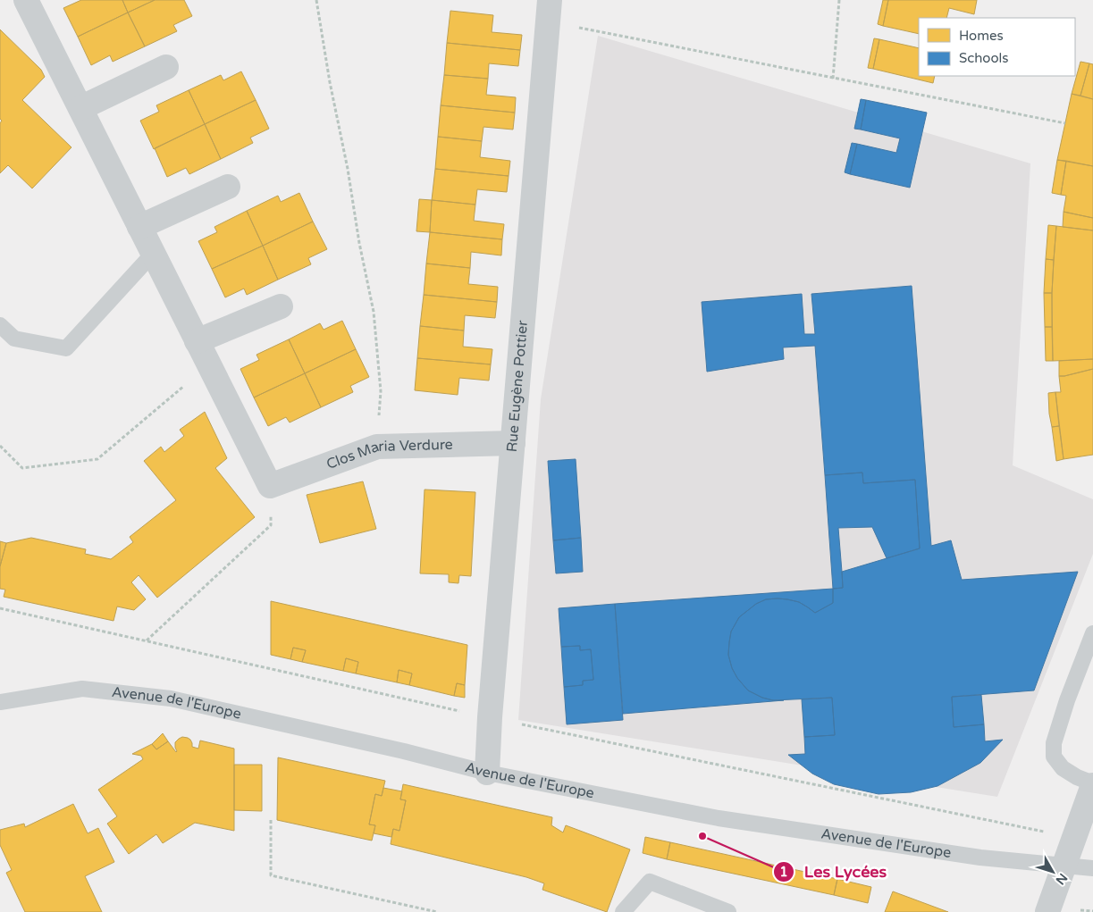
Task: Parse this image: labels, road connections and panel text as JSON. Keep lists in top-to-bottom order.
{
  "streets": {
    "street": ["Rue Eugène Pottier", "Clos Maria Verdure"],
    "lane": ["Avenue de l'Europe"]
  },
  "crossings": [
    ["Rue Eugène Pottier", "Clos Maria Verdure"],
    ["Rue Eugène Pottier", "Avenue de l'Europe"]
  ],
  "places": ["Les Lycées"],
  "legend": ["Homes", "Schools"],
  "north": "bottom right"
}
